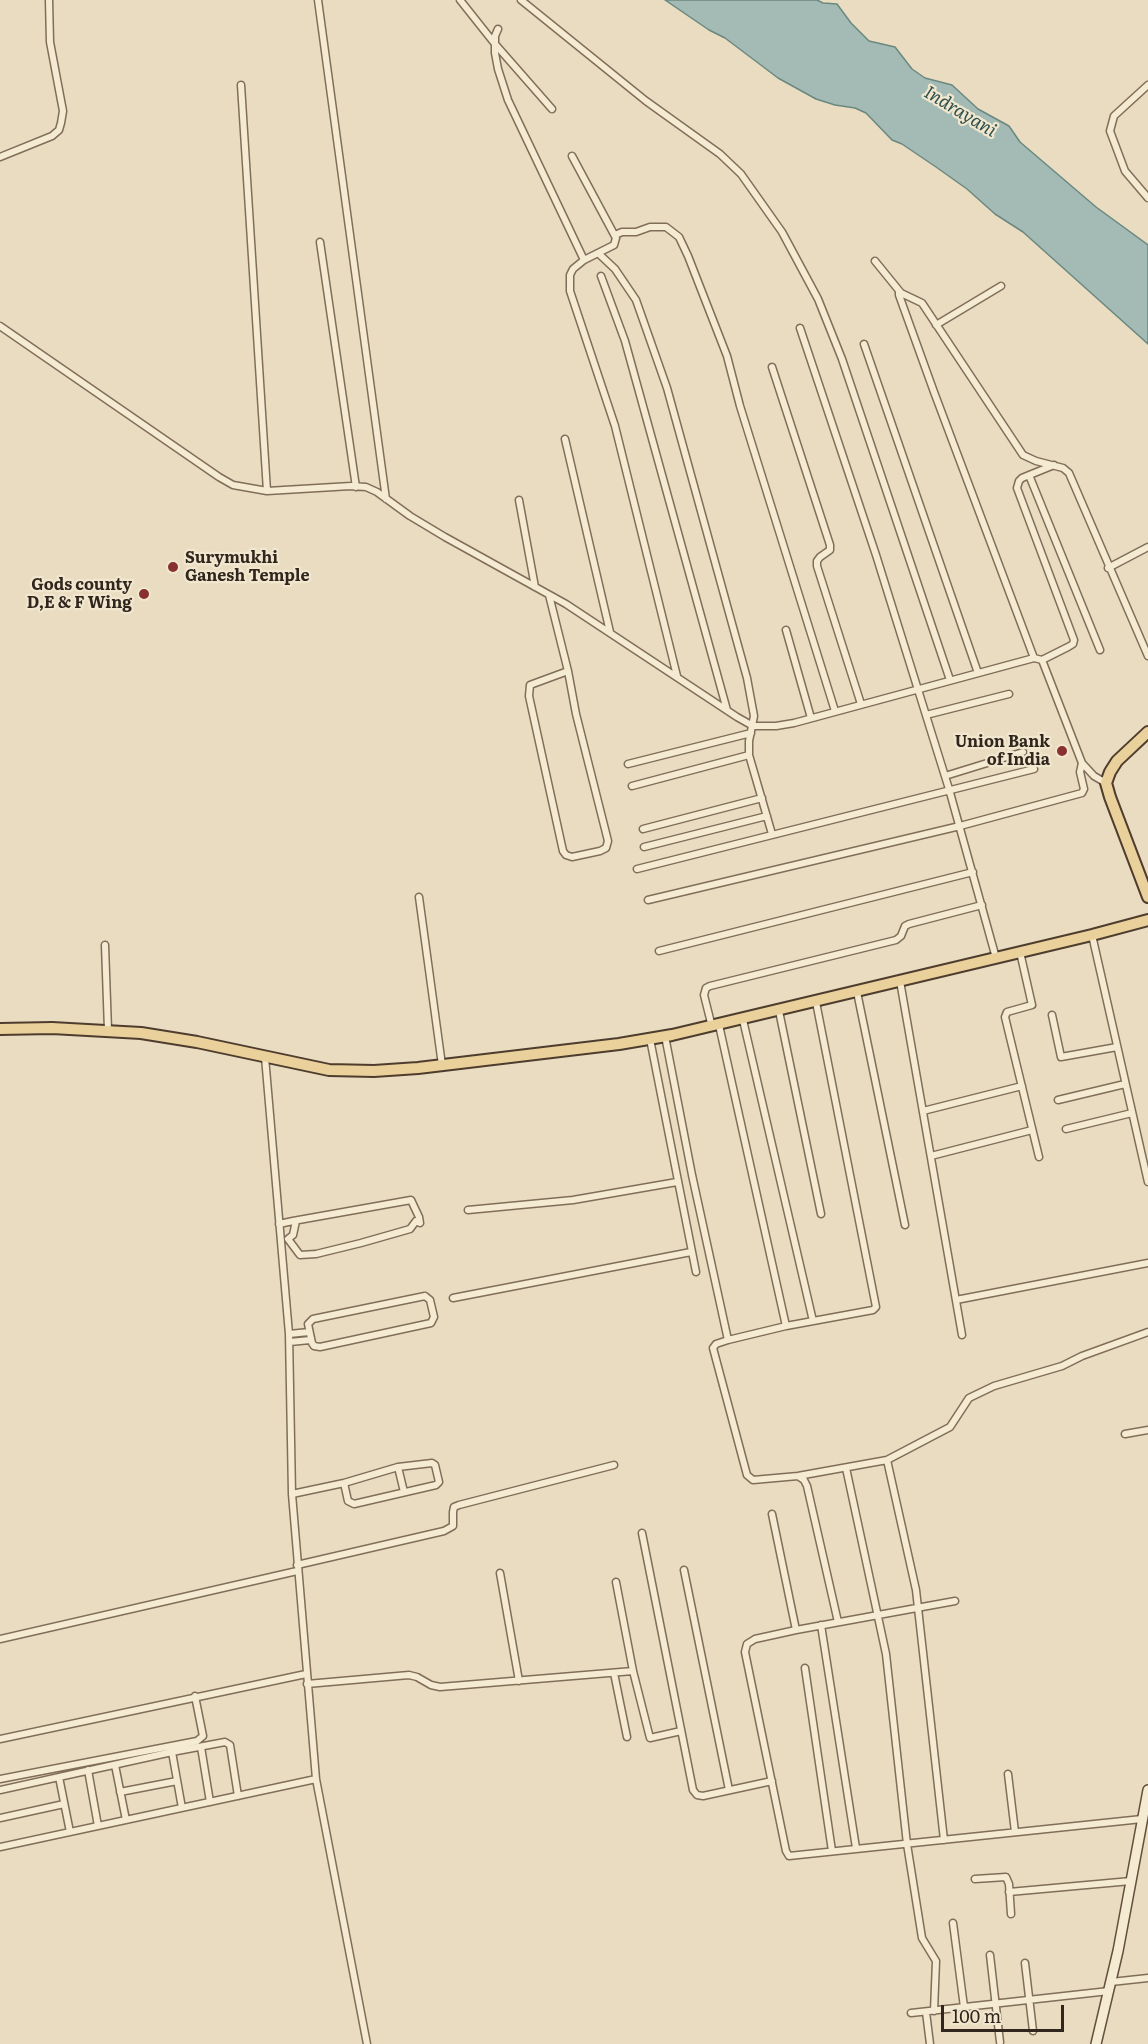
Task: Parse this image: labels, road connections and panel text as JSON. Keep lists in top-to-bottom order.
{
  "water": ["Indrayani"],
  "places": ["Surymukhi Ganesh Temple", "Gods county D,E & F Wing", "Union Bank of India"],
  "scale_bar": "100 m"
}
